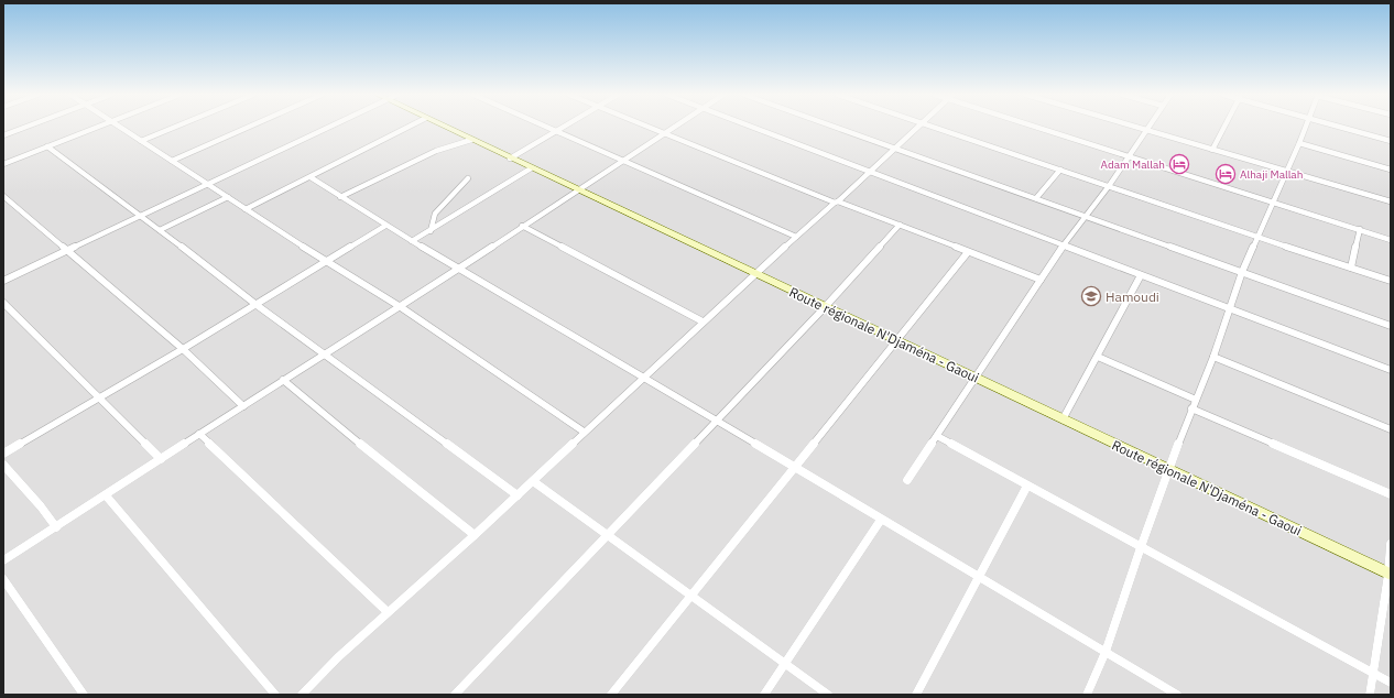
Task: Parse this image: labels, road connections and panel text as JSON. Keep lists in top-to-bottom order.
{
  "streets": {
    "street": ["Route régionale N'Djaména - Gaoui"]
  },
  "places": {
    "hotel": ["Adam Mallah", "Alhaji Mallah"],
    "school or university": ["Hamoudi"]
  }
}
